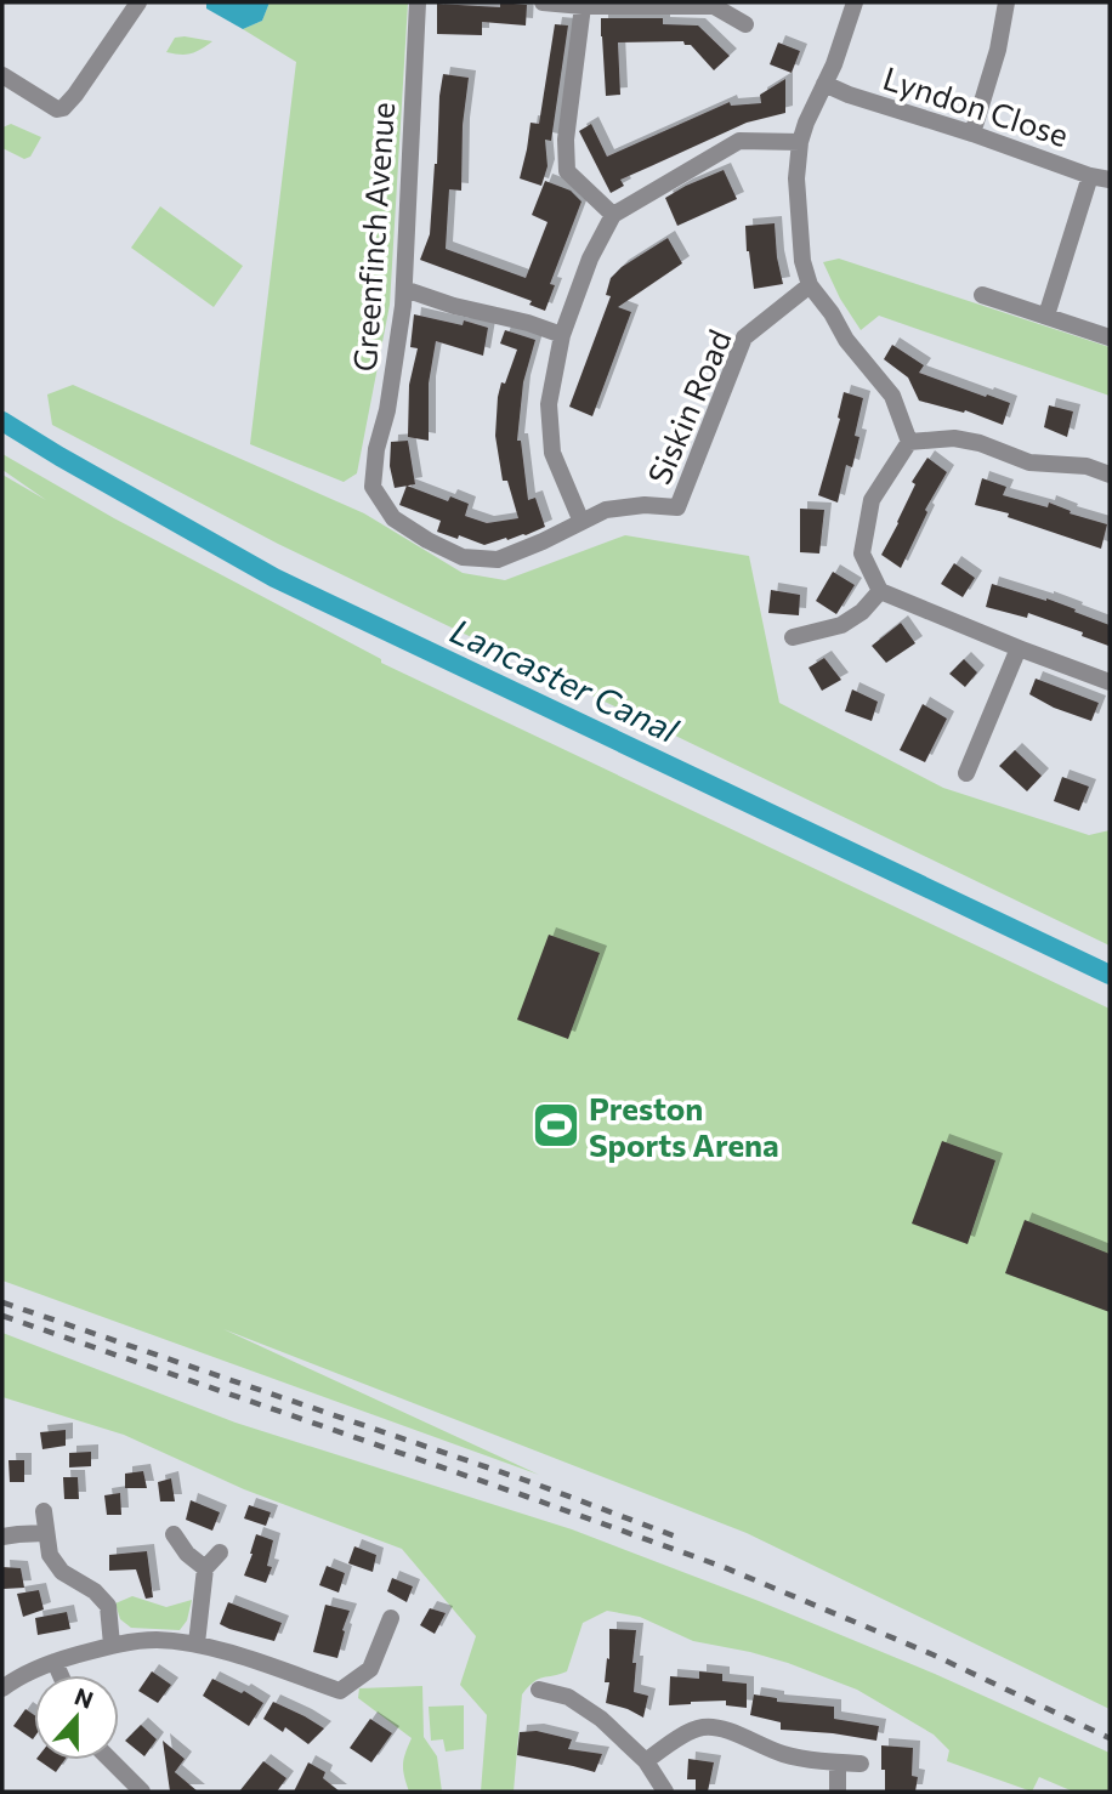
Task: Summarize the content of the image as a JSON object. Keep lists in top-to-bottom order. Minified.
{"streets":{"street":["Lyndon Close","Greenfinch Avenue","Siskin Road"]},"crossings":[["Greenfinch Avenue","Siskin Road"]],"water":["Lancaster Canal"],"places":{"sports":["Preston Sports Arena"]},"north":"top"}
